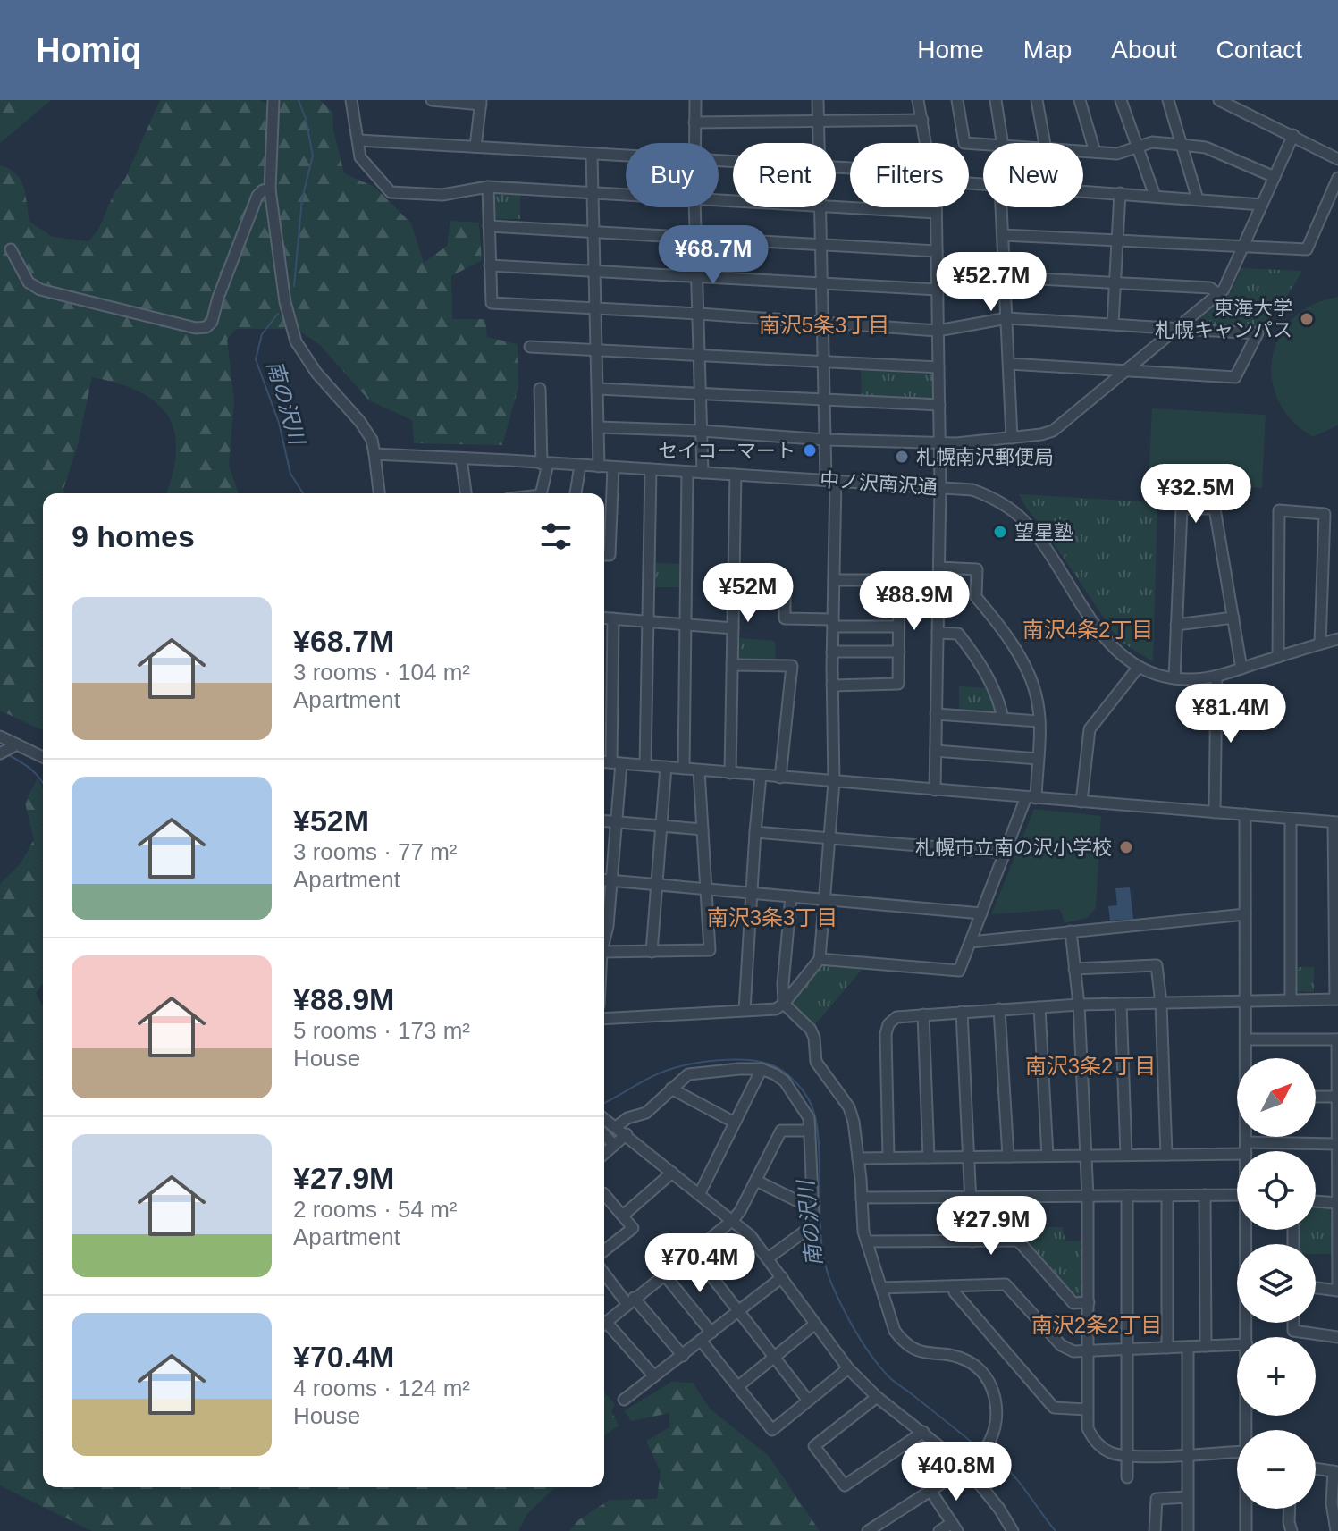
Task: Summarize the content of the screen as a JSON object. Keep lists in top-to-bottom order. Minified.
{"streets":{"street":["中ノ沢南沢通"]},"districts":["南沢5条3丁目","南沢4条2丁目","南沢3条3丁目","南沢3条2丁目","南沢2条2丁目"],"water":["南の沢川"],"places":["東海大学 札幌キャンパス","セイコーマート","札幌南沢郵便局","望星塾","札幌市立南の沢小学校"],"north":"top right","page":{"header":"Homiq","nav":["Home","Map","About","Contact"],"chip":["Buy","Rent","Filters","New"],"price":["¥68.7M","¥52.7M","¥32.5M","¥52M","¥88.9M","¥81.4M","¥27.9M","¥70.4M","¥40.8M"],"heading":"9 homes","list":[{"name":"¥68.7M","note":"3 rooms · 104 m² · Apartment"},{"name":"¥52M","note":"3 rooms · 77 m² · Apartment"},{"name":"¥88.9M","note":"5 rooms · 173 m² · House"},{"name":"¥27.9M","note":"2 rooms · 54 m² · Apartment"},{"name":"¥70.4M","note":"4 rooms · 124 m² · House"}],"map_buttons":["+","−"]}}
